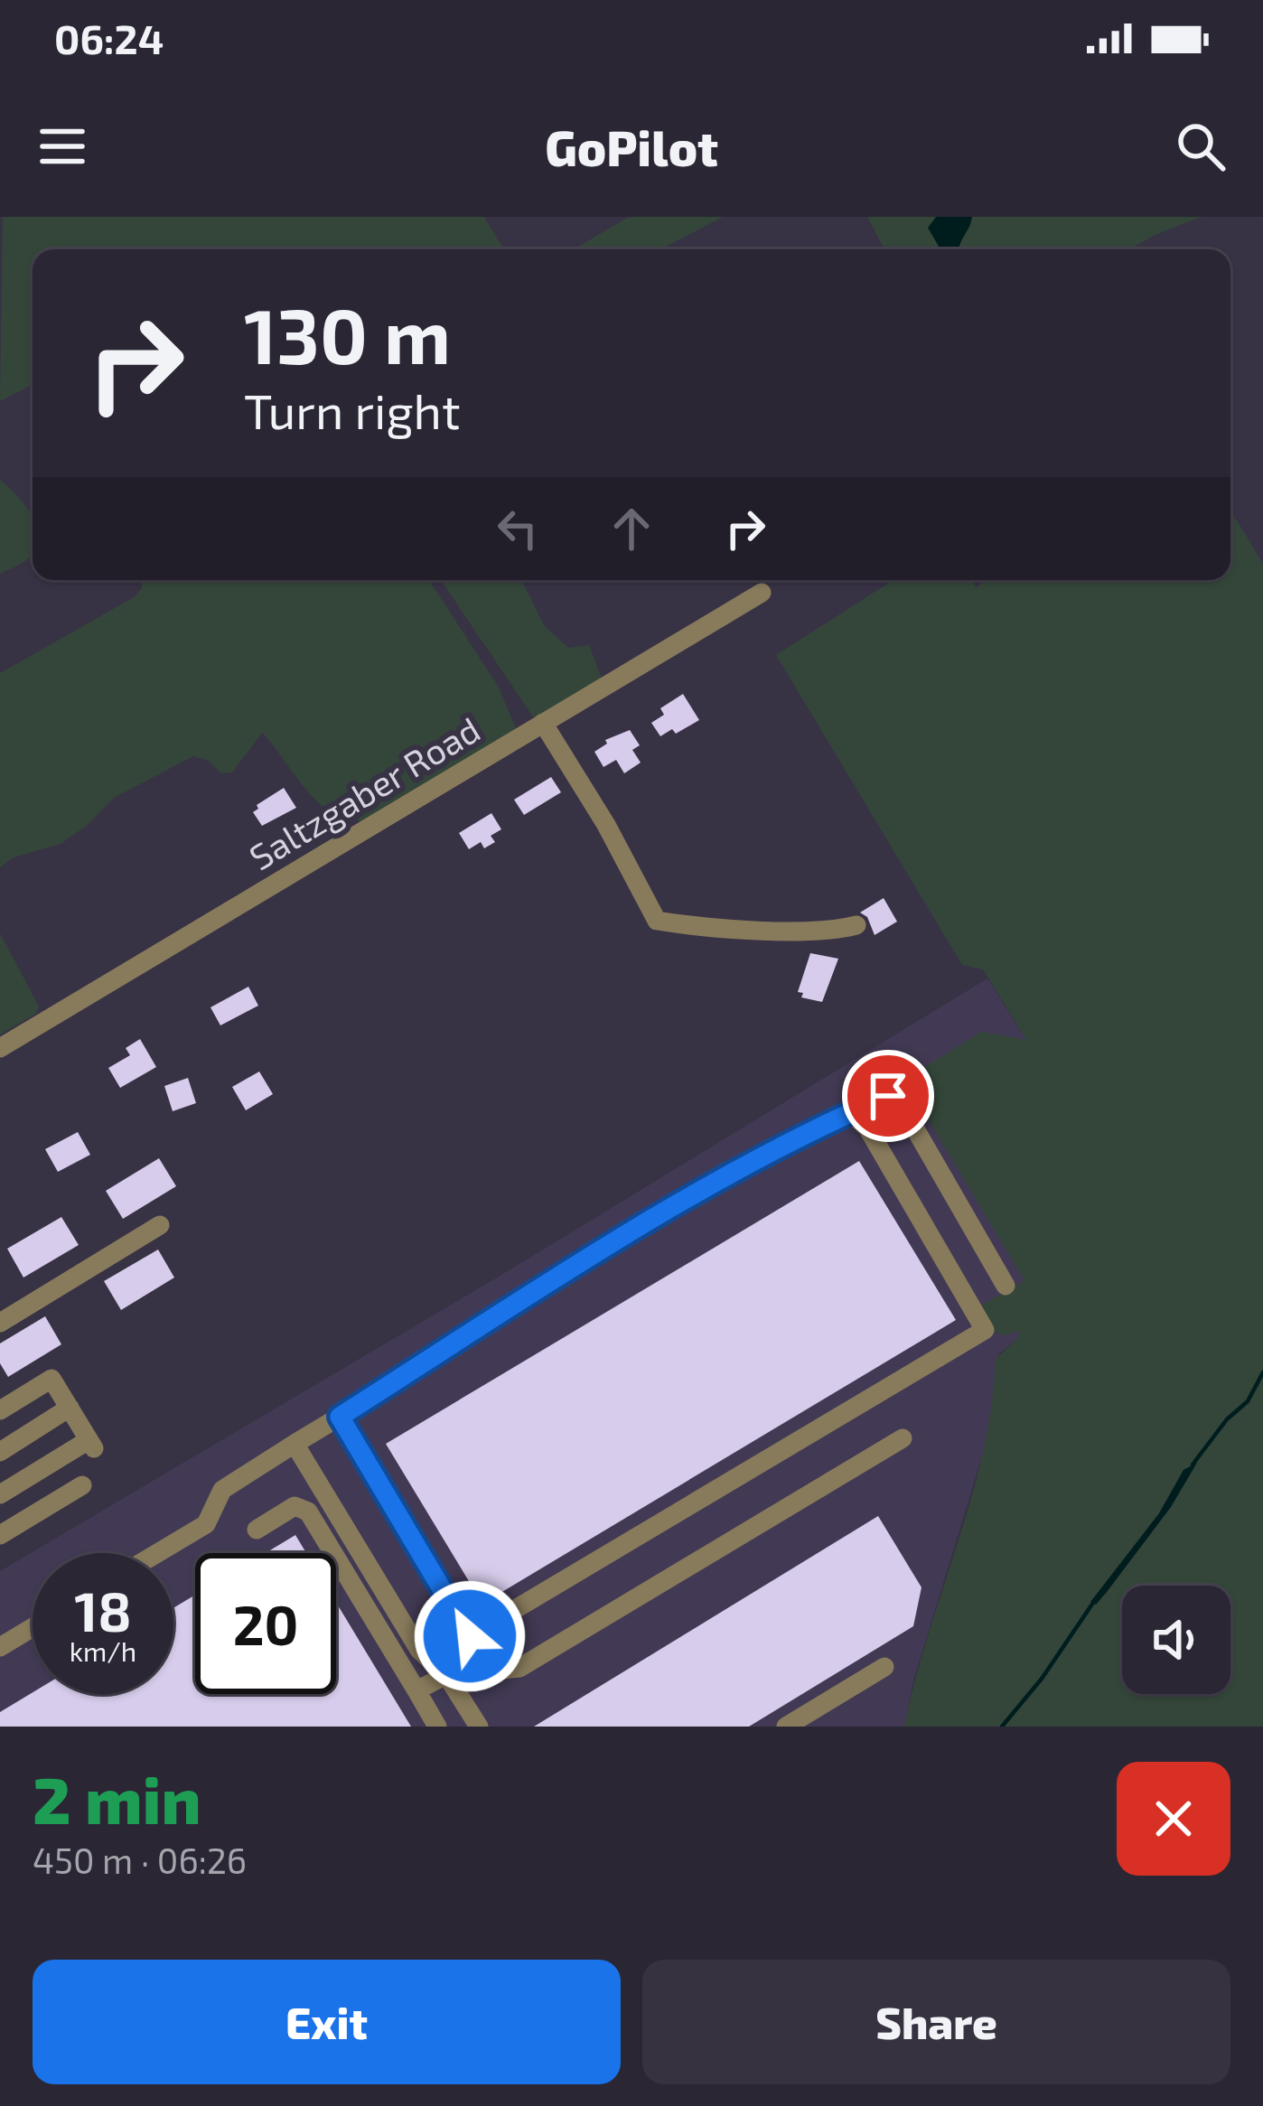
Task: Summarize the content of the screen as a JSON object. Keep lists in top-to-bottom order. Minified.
{"streets":{"street":["Saltzgaber Road"]},"page":{"status":"06:24","header":"GoPilot","turn":["130 m","Turn right"],"speed":"18 km/h","limit":"20","heading":["2 min","450 m · 06:26"],"buttons":["Exit","Share"]}}
